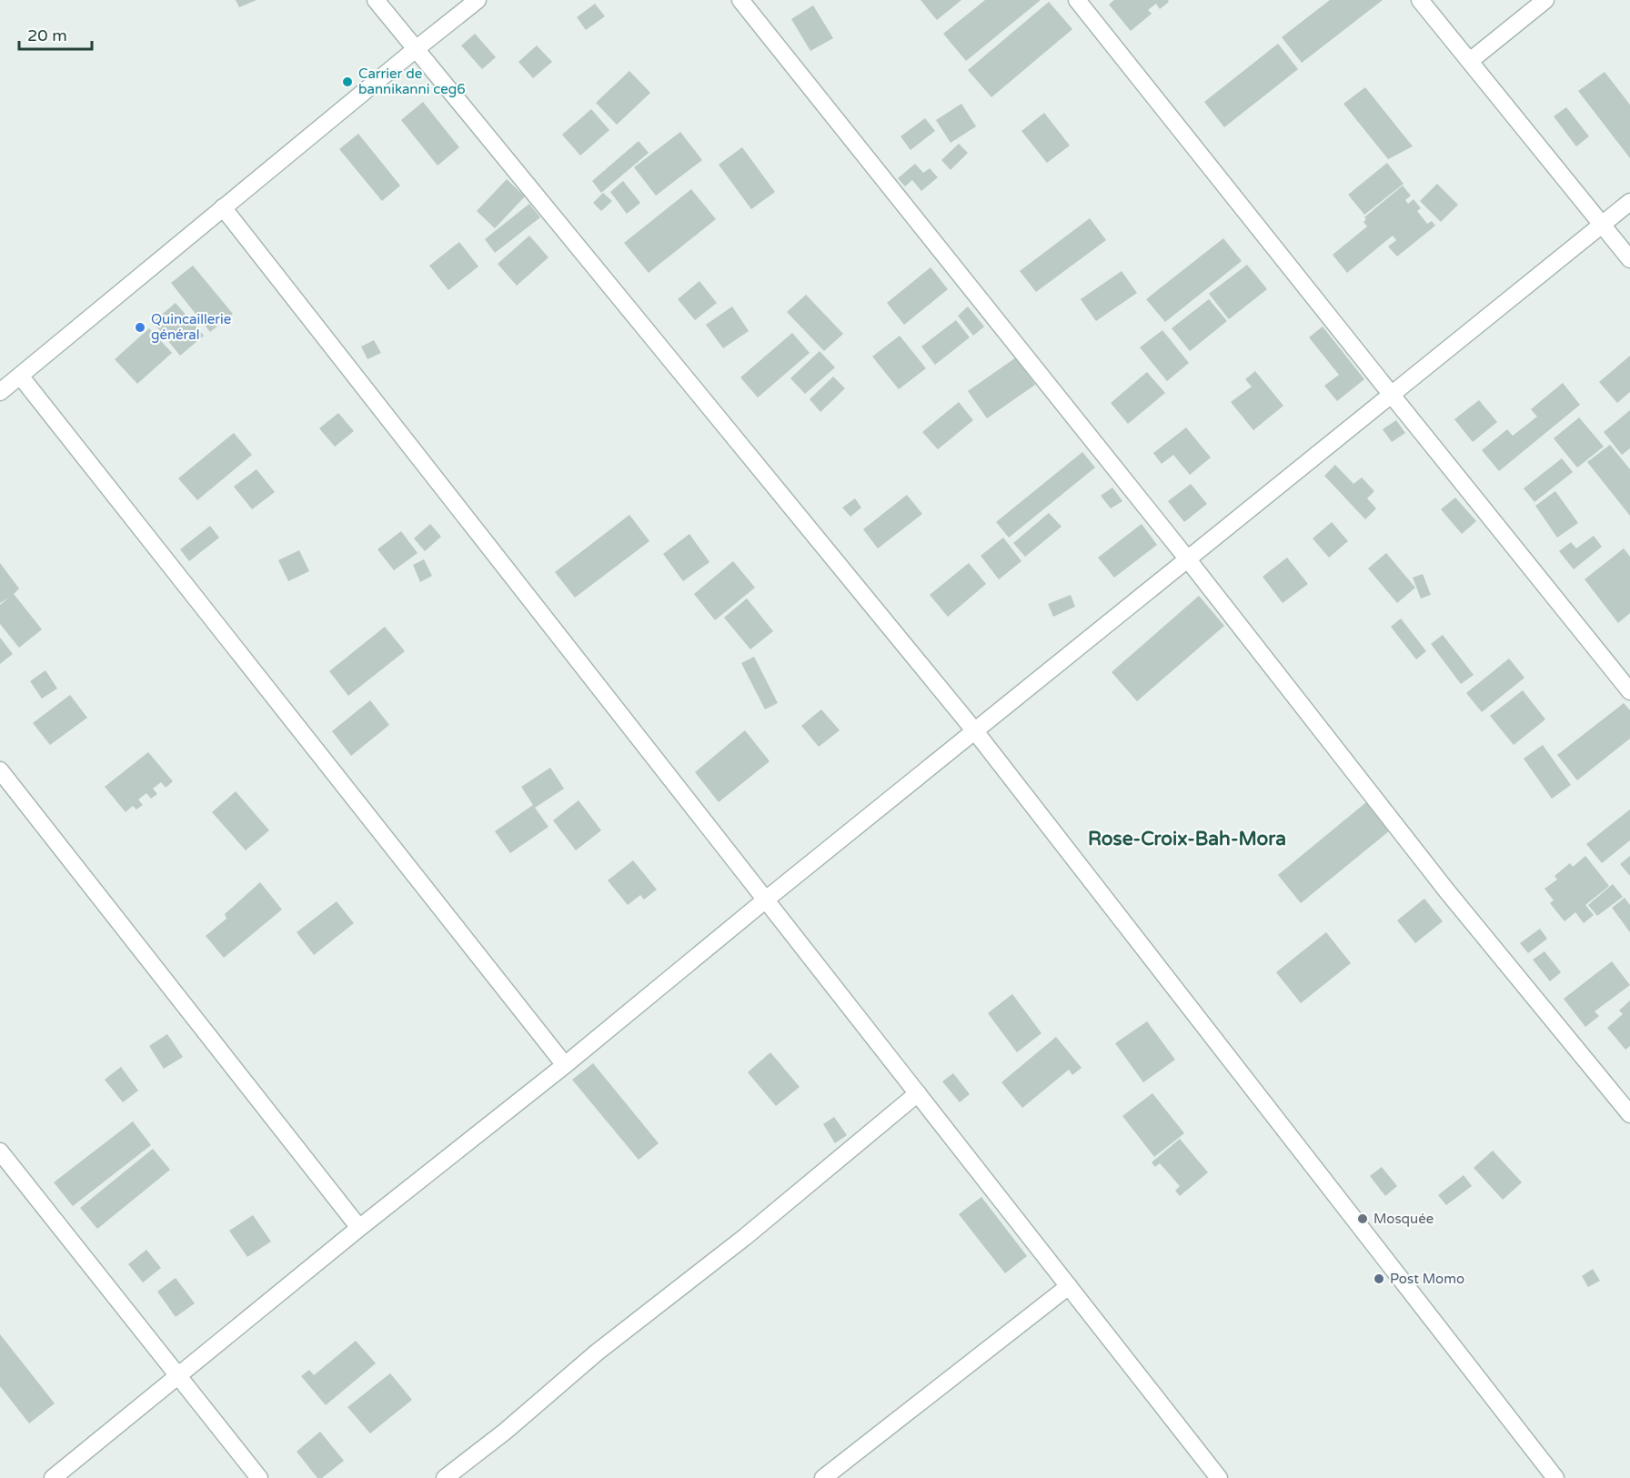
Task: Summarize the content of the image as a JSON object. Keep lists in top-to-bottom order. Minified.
{"districts":["Rose-Croix-Bah-Mora"],"places":["Carrier de bannikanni ceg6","Quincaillerie général","Mosquée","Post Momo"],"scale_bar":"20 m"}
